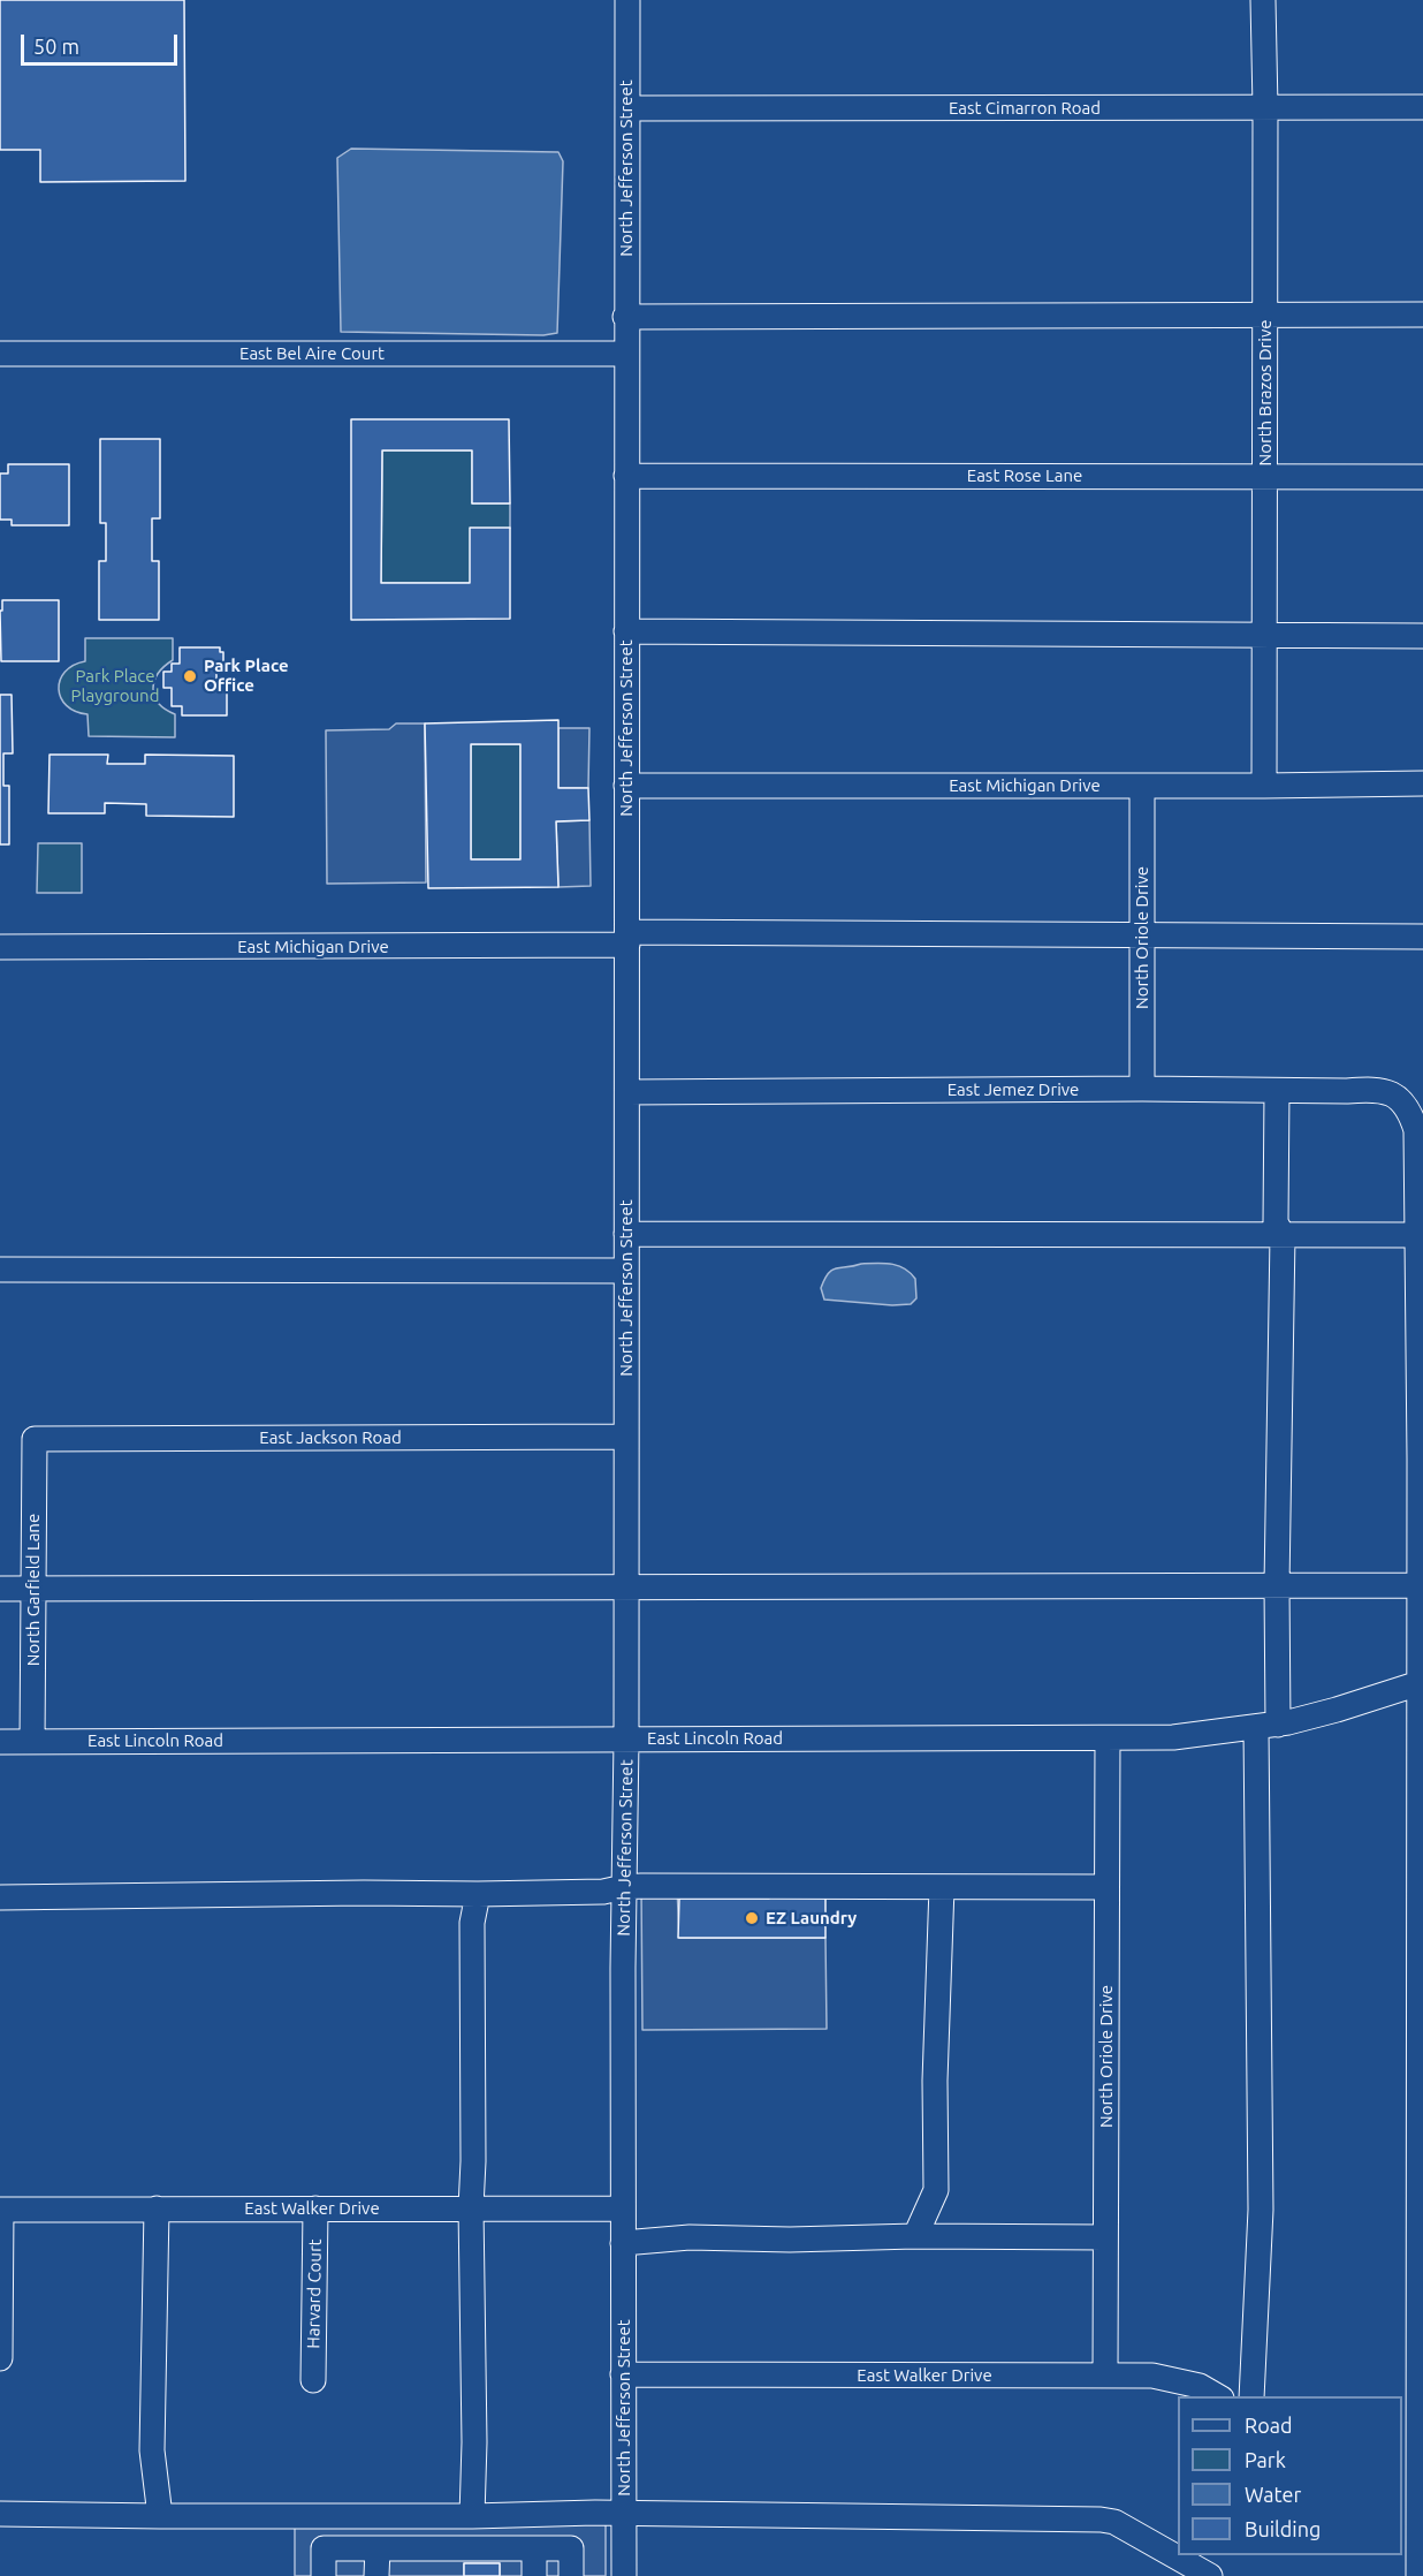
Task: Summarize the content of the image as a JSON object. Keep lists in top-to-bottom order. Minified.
{"streets":{"street":["East Cimarron Road","North Jefferson Street","East Bel Aire Court","North Brazos Drive","East Rose Lane","East Michigan Drive","North Oriole Drive","East Jemez Drive","East Jackson Road","North Garfield Lane","East Lincoln Road","East Walker Drive","Harvard Court"]},"crossings":[["East Cimarron Road","North Jefferson Street"],["East Cimarron Road","North Brazos Drive"],["North Jefferson Street","East Bel Aire Court"],["North Jefferson Street","East Rose Lane"],["North Jefferson Street","East Michigan Drive"],["North Jefferson Street","East Jemez Drive"],["North Jefferson Street","East Jackson Road"],["North Jefferson Street","East Lincoln Road"],["North Jefferson Street","East Walker Drive"],["North Brazos Drive","East Rose Lane"],["North Brazos Drive","East Michigan Drive"],["East Michigan Drive","North Oriole Drive"],["North Oriole Drive","East Jemez Drive"],["North Oriole Drive","East Lincoln Road"],["North Oriole Drive","East Walker Drive"],["East Jackson Road","North Garfield Lane"],["North Garfield Lane","East Lincoln Road"],["East Walker Drive","Harvard Court"]],"parks":["Park Place Playground"],"places":["Park Place Office","EZ Laundry"],"legend":["Road","Park","Water","Building"],"scale_bar":"50 m"}
